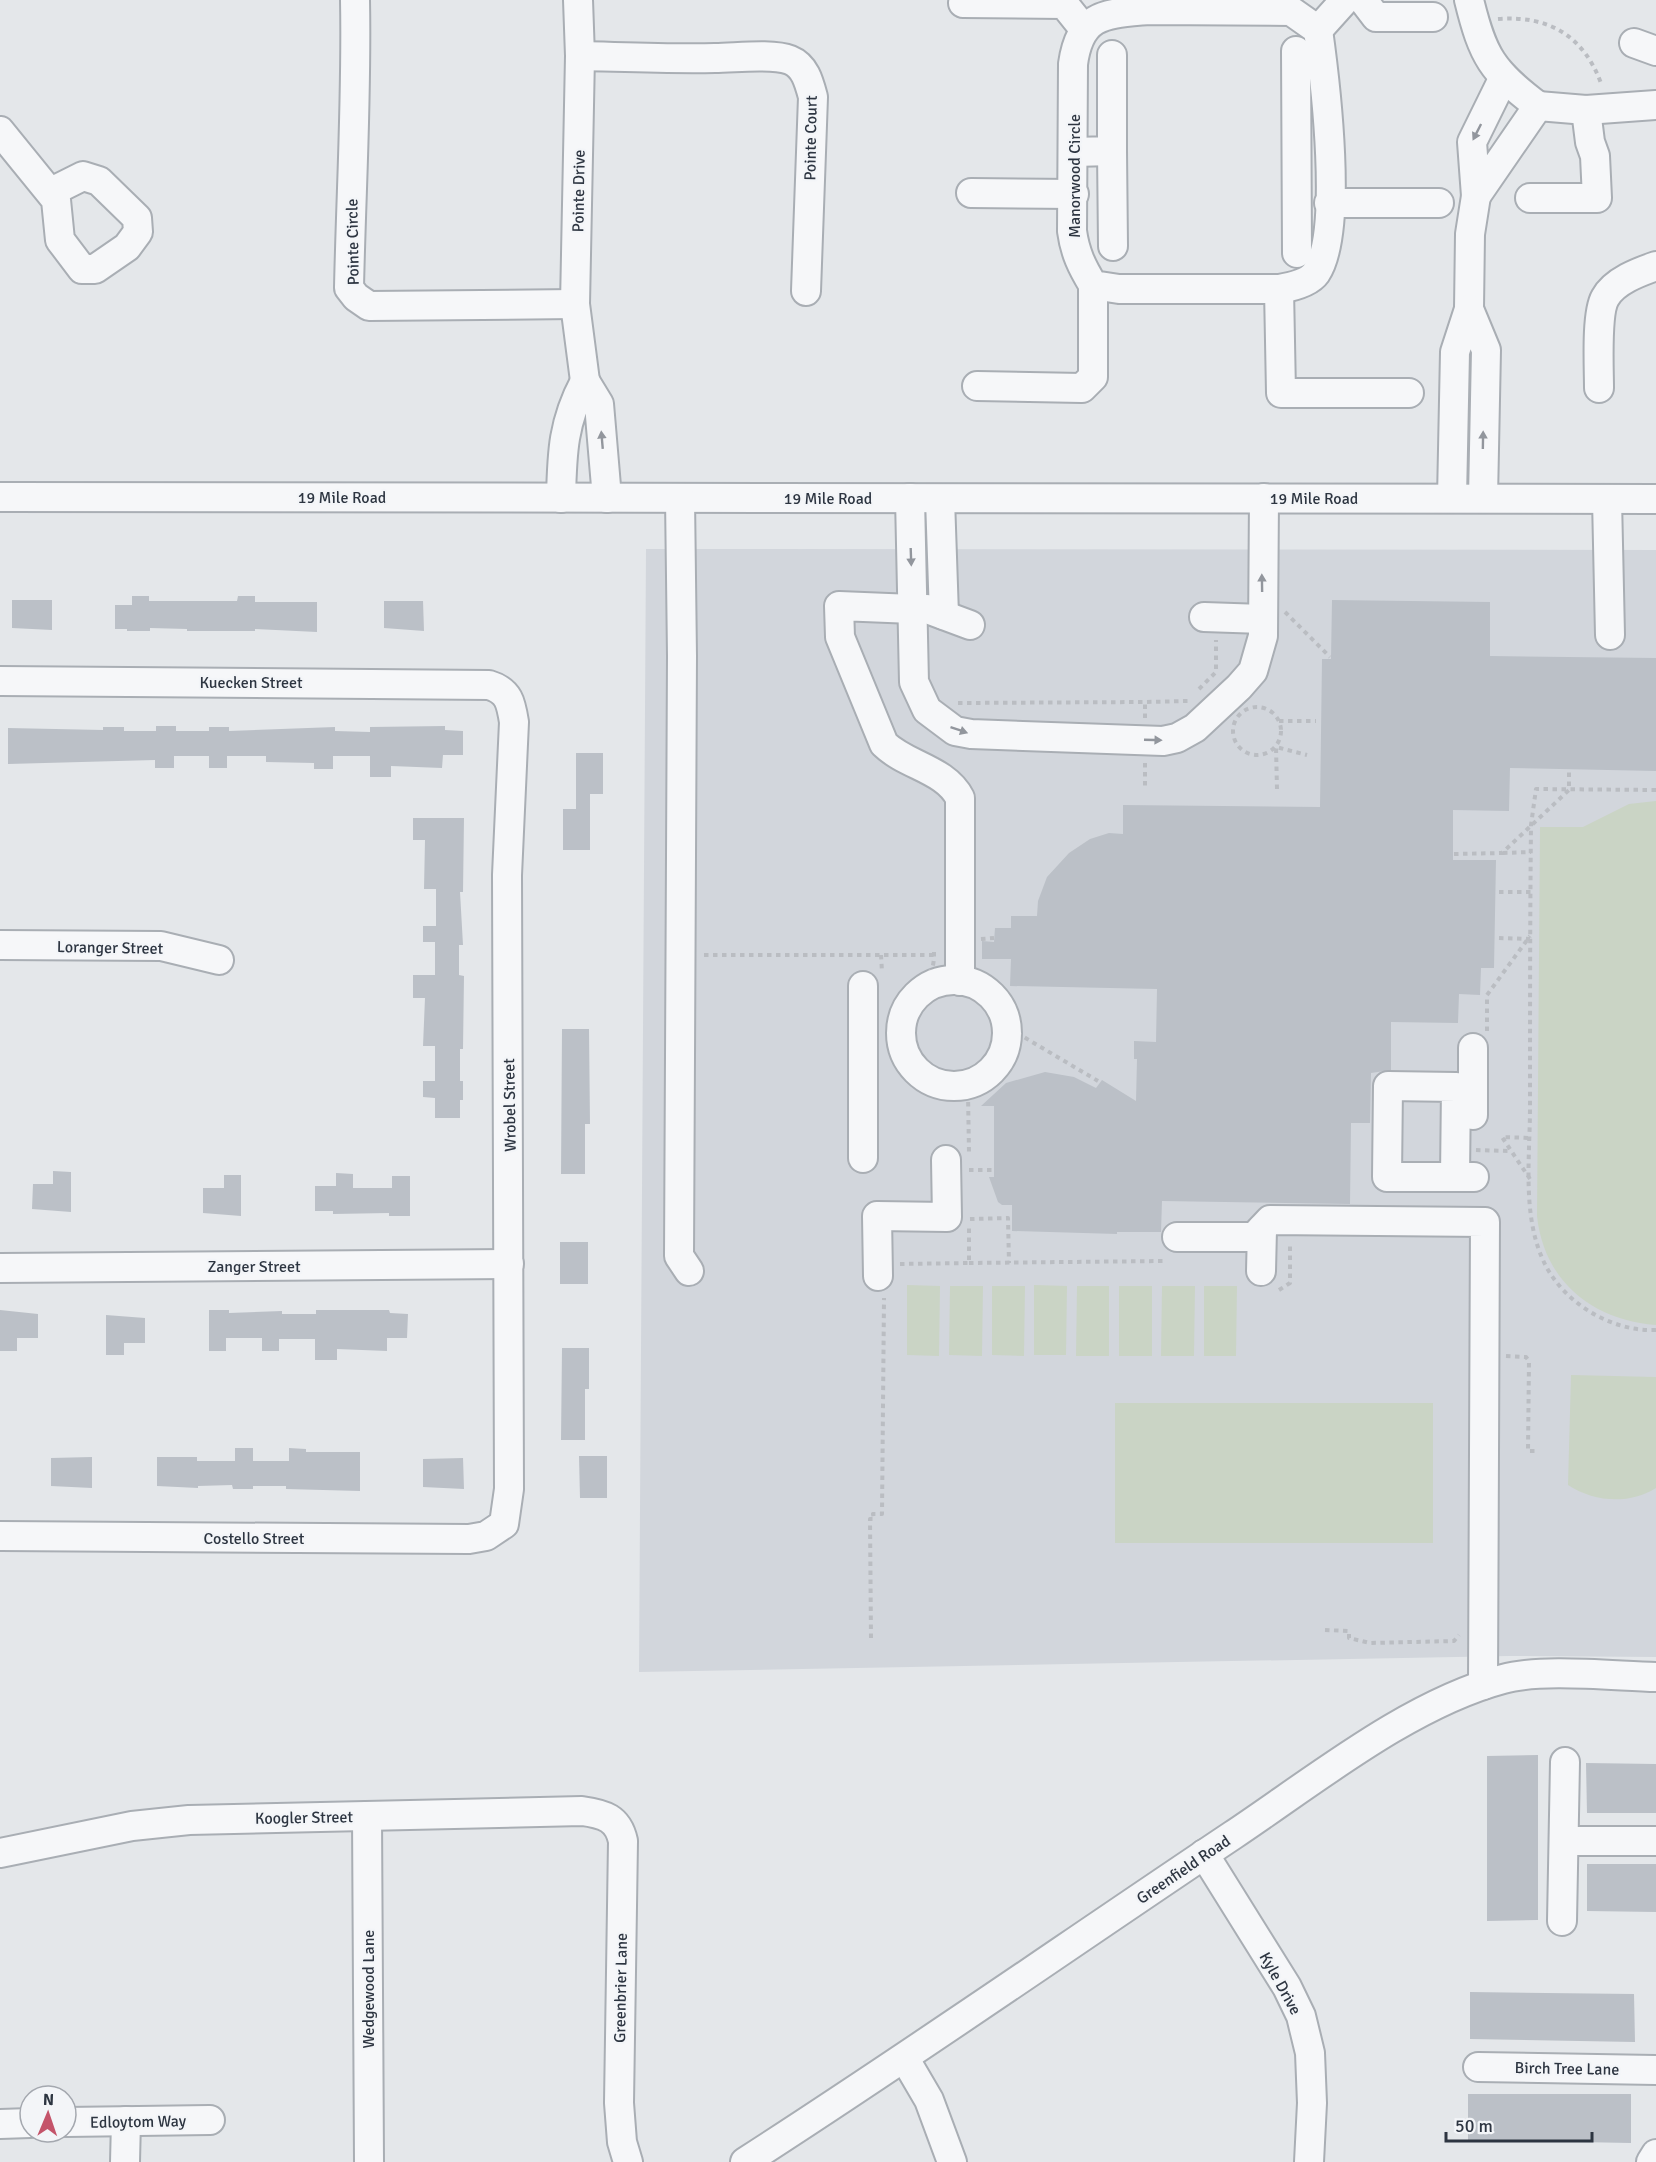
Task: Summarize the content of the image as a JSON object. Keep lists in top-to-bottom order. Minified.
{"streets":{"street":["Pointe Court","Manorwood Circle","Pointe Drive","Pointe Circle","19 Mile Road","Kuecken Street","Loranger Street","Wrobel Street","Zanger Street","Costello Street","Koogler Street","Greenfield Road","Kyle Drive","Greenbrier Lane","Wedgewood Lane","Birch Tree Lane","Edloytom Way"]},"crossings":[["Pointe Court","Pointe Drive"],["Pointe Drive","Pointe Circle"],["Pointe Drive","19 Mile Road"],["Kuecken Street","Wrobel Street"],["Wrobel Street","Zanger Street"],["Wrobel Street","Costello Street"],["Koogler Street","Greenbrier Lane"],["Koogler Street","Wedgewood Lane"],["Greenfield Road","Kyle Drive"]],"scale_bar":"50 m","north":"top"}
